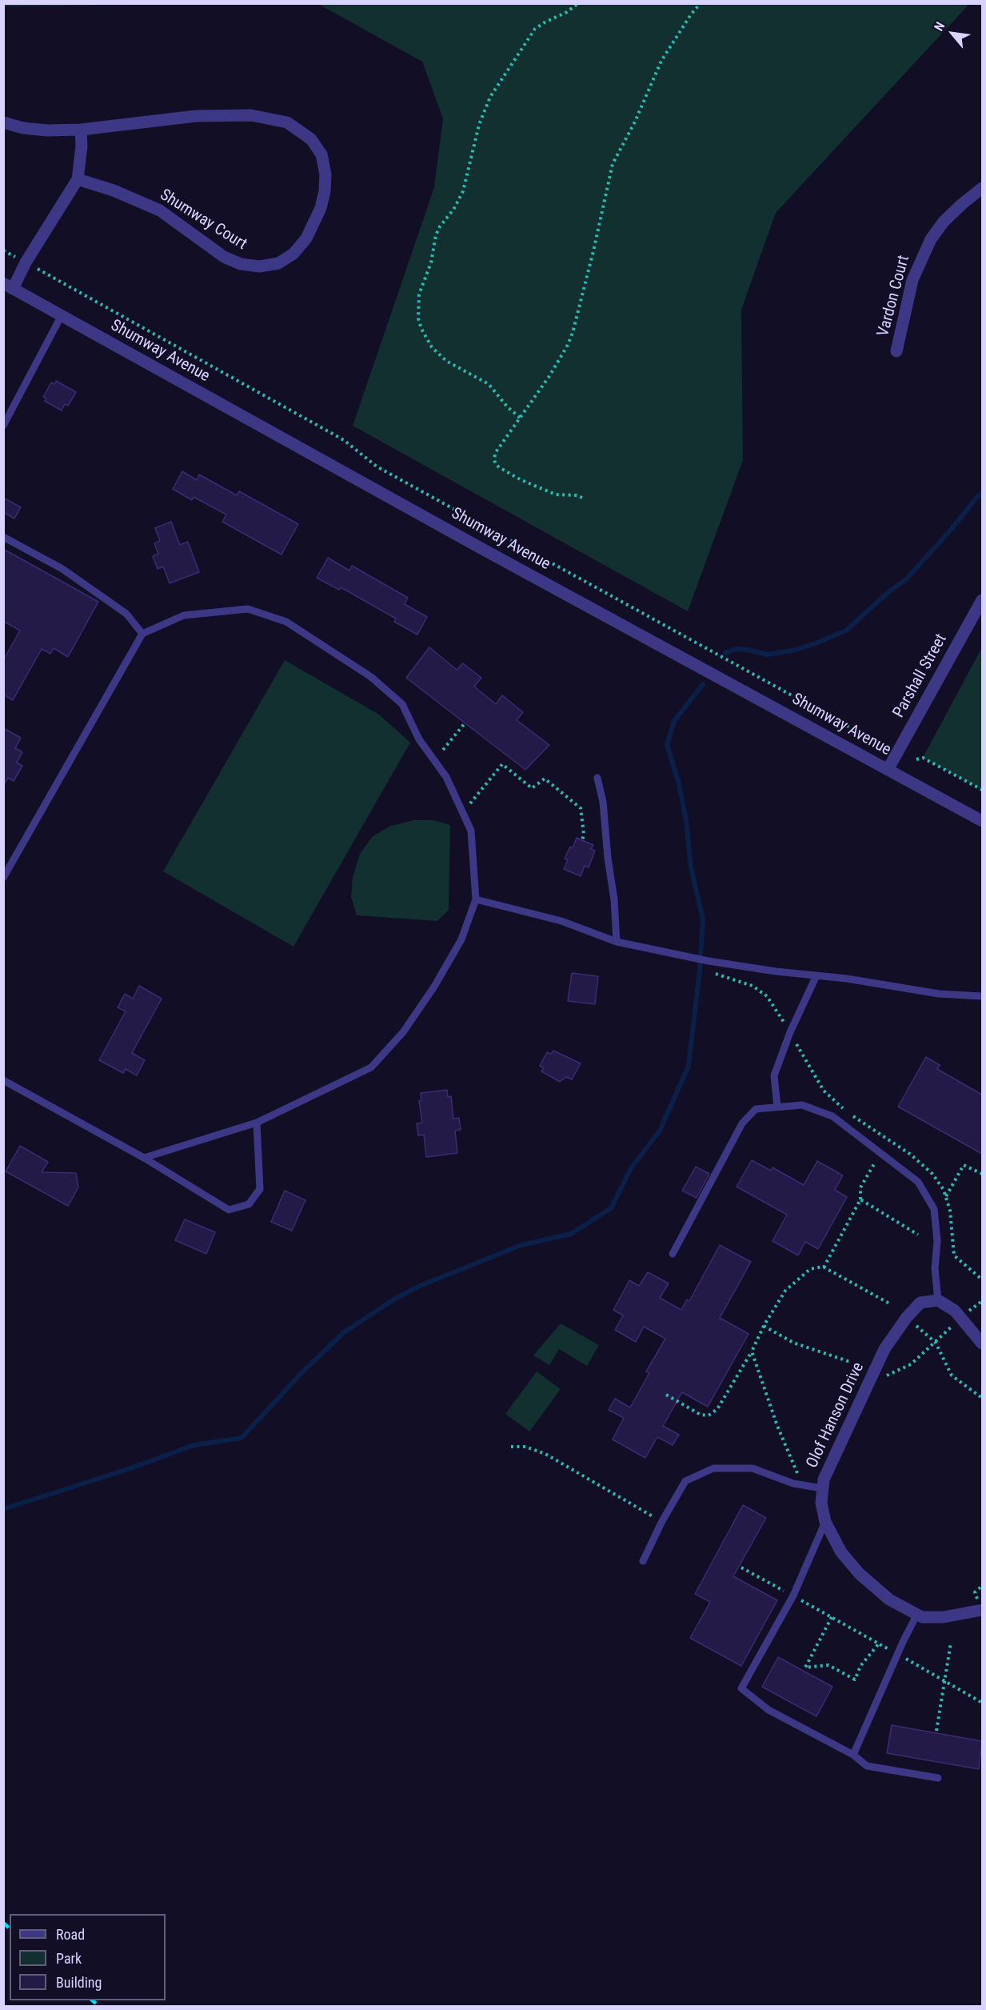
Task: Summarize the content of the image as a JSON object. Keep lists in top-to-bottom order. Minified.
{"streets":{"street":["Shumway Court","Vardon Court","Shumway Avenue","Parshall Street","Olof Hanson Drive"]},"crossings":[["Shumway Avenue","Parshall Street"]],"legend":["Road","Park","Building"],"north":"top left"}
